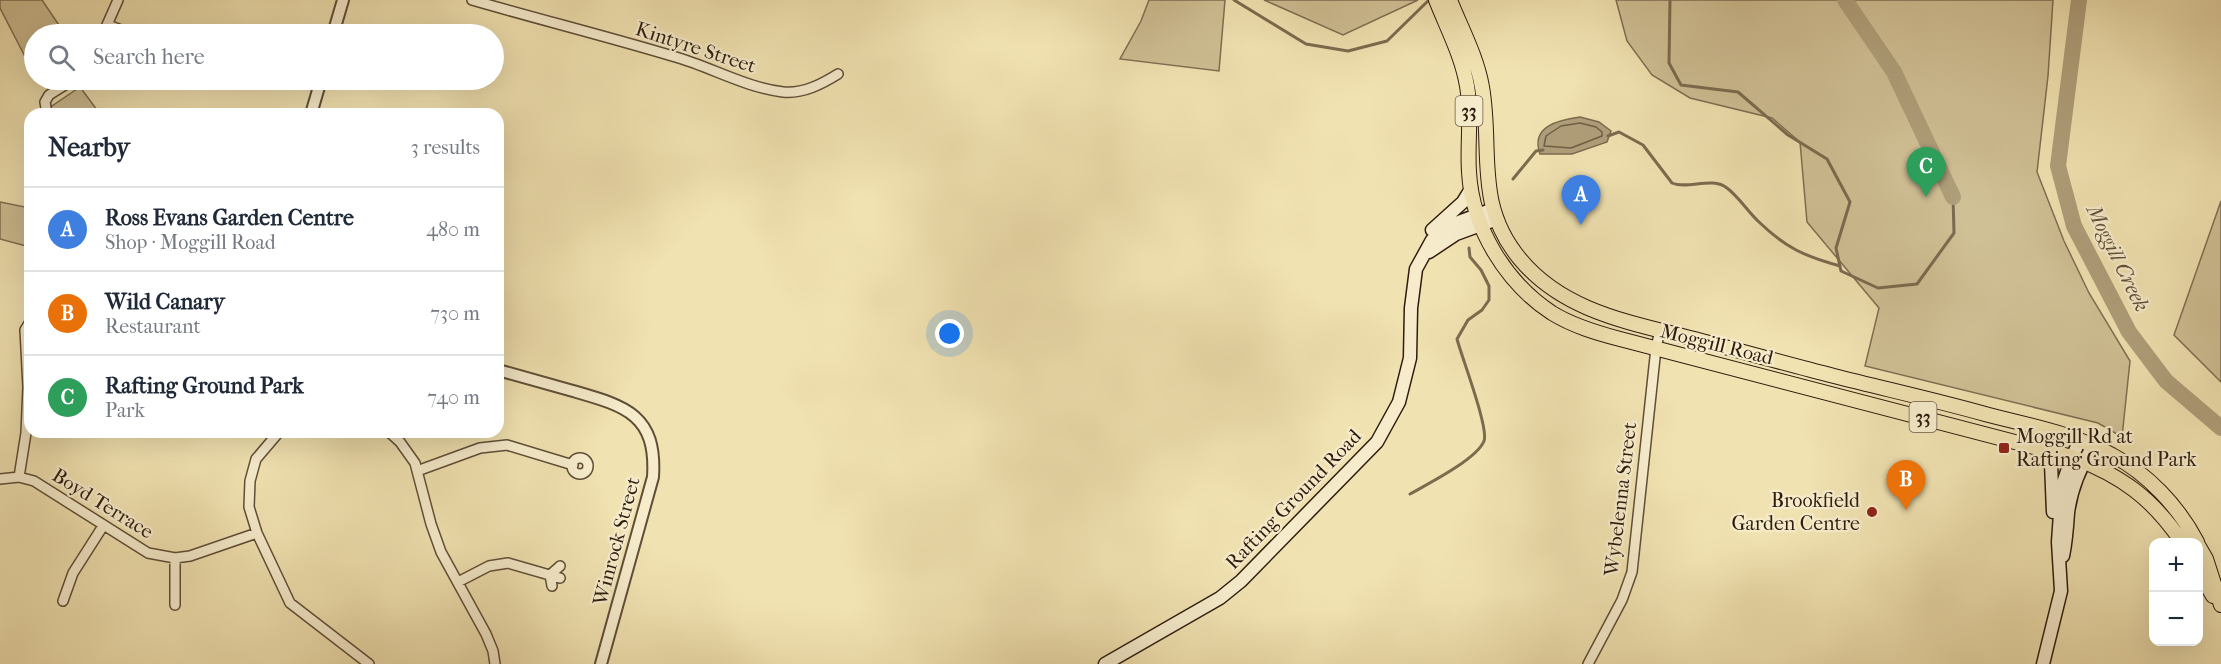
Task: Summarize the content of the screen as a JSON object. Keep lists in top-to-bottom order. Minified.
{"streets":{"main road":["33","Moggill Road","Rafting Ground Road"],"street":["Kintyre Street","Wybelenna Street","Boyd Terrace","Winrock Street"]},"crossings":[["Moggill Road","Rafting Ground Road"],["Moggill Road","Wybelenna Street"]],"water":["Moggill Creek"],"places":{"transit":["Moggill Rd at Rafting Ground Park"],"other":["Brookfield Garden Centre"]},"page":{"search":"Search here","heading":["Nearby","3 results"],"pins":["C","A","B"],"list":[{"mark":"A","name":"Ross Evans Garden Centre","note":"Shop · Moggill Road","value":"480 m"},{"mark":"B","name":"Wild Canary","note":"Restaurant","value":"730 m"},{"mark":"C","name":"Rafting Ground Park","note":"Park","value":"740 m"}],"map_buttons":["+","−"]}}
